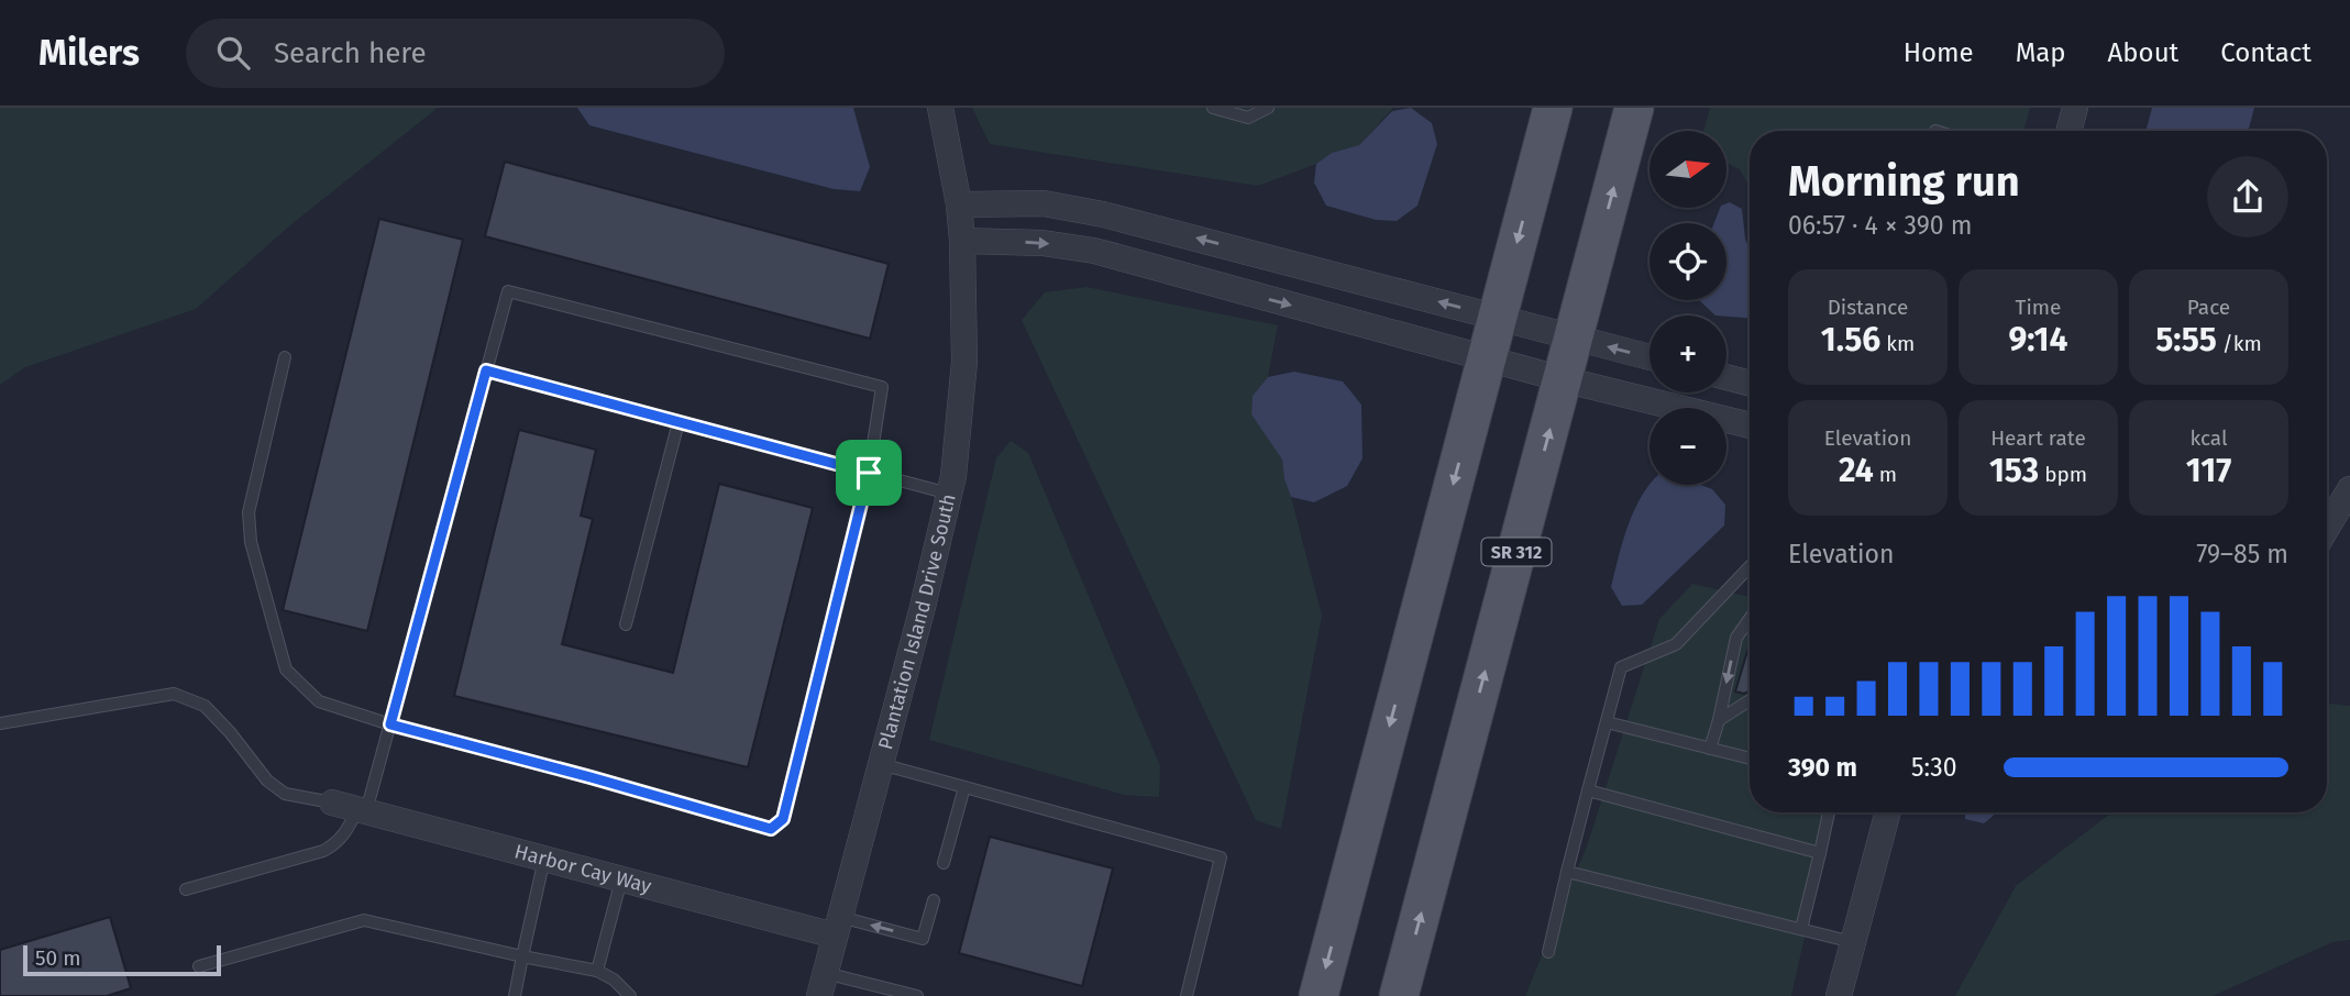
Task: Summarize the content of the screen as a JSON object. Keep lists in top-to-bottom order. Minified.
{"streets":{"main road":["SR 312"],"street":["Plantation Island Drive South","Harbor Cay Way"]},"crossings":[["Plantation Island Drive South","Harbor Cay Way"]],"scale_bar":"50 m","north":"right","page":{"header":"Milers","search":"Search here","nav":["Home","Map","About","Contact"],"map_buttons":["+","−"],"heading":["Morning run","06:57 · 4 × 390 m"],"stats":[["Distance","1.56 km"],["Time","9:14"],["Pace","5:55 /km"],["Elevation","24 m"],["Heart rate","153 bpm"],["kcal","117"]],"chart":["Elevation","79–85 m"],"list":[{"name":"390 m","note":"5:30"}],"scale":"50 m"}}
